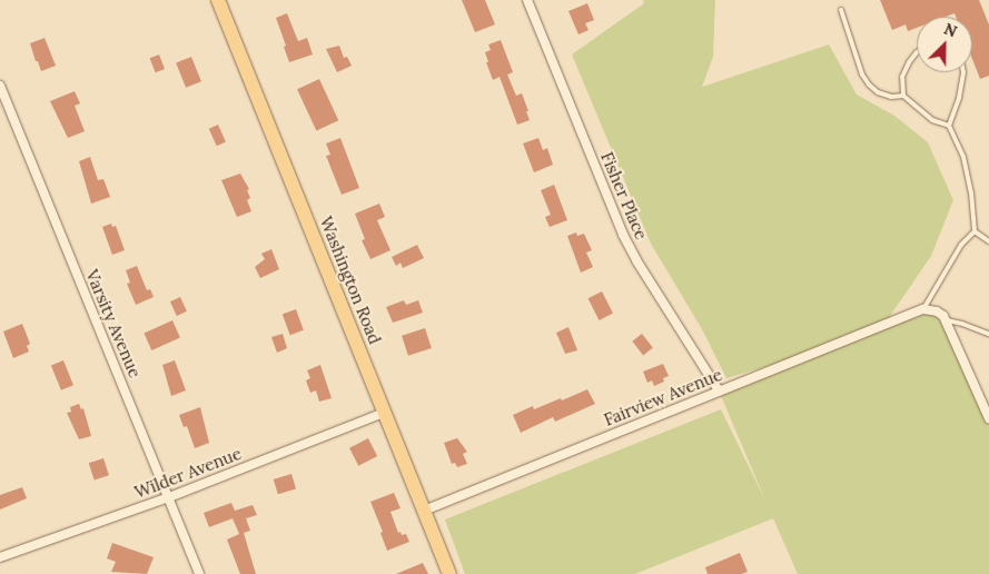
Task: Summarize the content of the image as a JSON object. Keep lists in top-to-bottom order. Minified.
{"streets":{"main road":["Washington Road"],"street":["Fisher Place","Varsity Avenue","Fairview Avenue","Wilder Avenue"]},"crossings":[["Fisher Place","Fairview Avenue"],["Washington Road","Fairview Avenue"],["Washington Road","Wilder Avenue"],["Varsity Avenue","Wilder Avenue"]],"north":"top right"}
